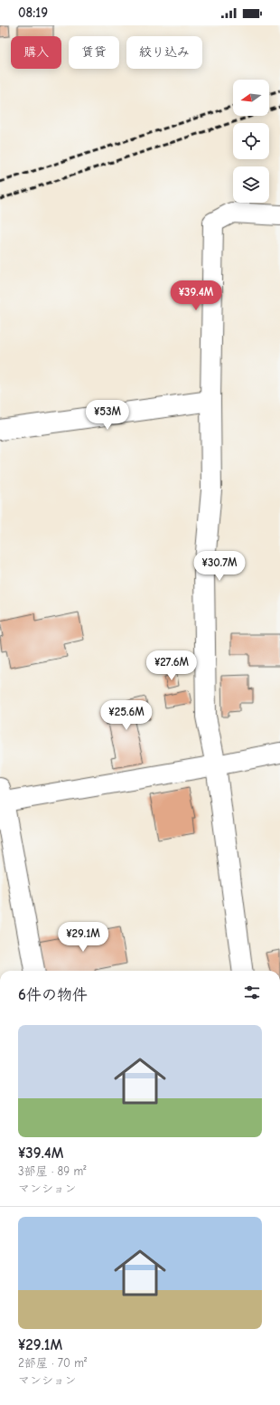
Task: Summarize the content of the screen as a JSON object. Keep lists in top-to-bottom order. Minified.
{"north":"left","page":{"status":"08:19","chip":["購入","賃貸","絞り込み"],"price":["¥39.4M","¥53M","¥30.7M","¥27.6M","¥25.6M","¥29.1M"],"heading":"6件の物件","list":[{"name":"¥39.4M","note":"3部屋 · 89 m² · マンション"},{"name":"¥29.1M","note":"2部屋 · 70 m² · マンション"}]}}
